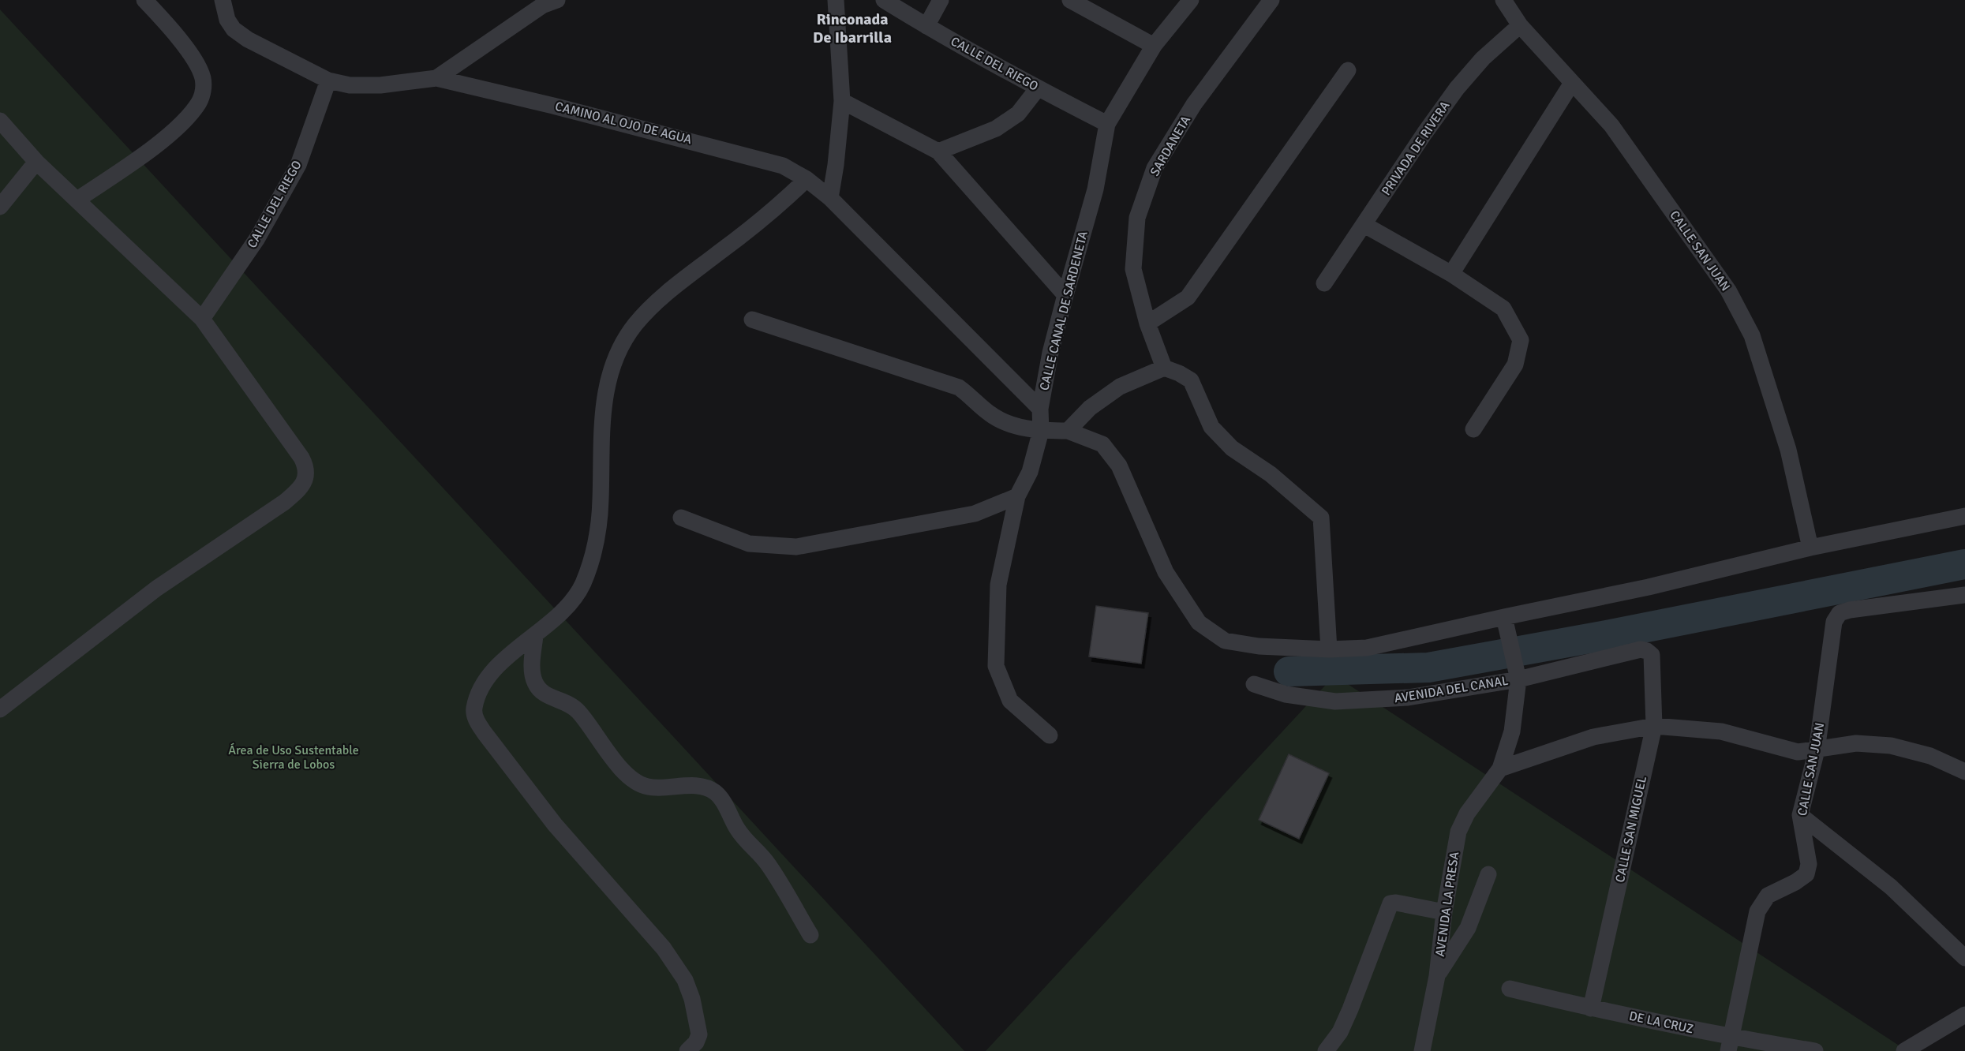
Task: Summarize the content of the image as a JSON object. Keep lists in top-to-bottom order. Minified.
{"streets":{"street":["CALLE DEL RIEGO","CAMINO AL OJO DE AGUA","SARDANETA","PRIVADA DE RIVERA","CALLE SAN JUAN","CALLE CANAL DE SARDENETA","AVENIDA DEL CANAL","CALLE SAN MIGUEL","AVENIDA LA PRESA","DE LA CRUZ"]},"crossings":[["CALLE DEL RIEGO","CALLE CANAL DE SARDENETA"],["CAMINO AL OJO DE AGUA","CALLE CANAL DE SARDENETA"],["PRIVADA DE RIVERA","CALLE SAN JUAN"],["CALLE SAN JUAN","DE LA CRUZ"],["AVENIDA DEL CANAL","CALLE SAN MIGUEL"],["AVENIDA DEL CANAL","AVENIDA LA PRESA"],["CALLE SAN MIGUEL","DE LA CRUZ"]],"districts":["Rinconada De Ibarrilla"],"parks":["Área de Uso Sustentable Sierra de Lobos"]}
